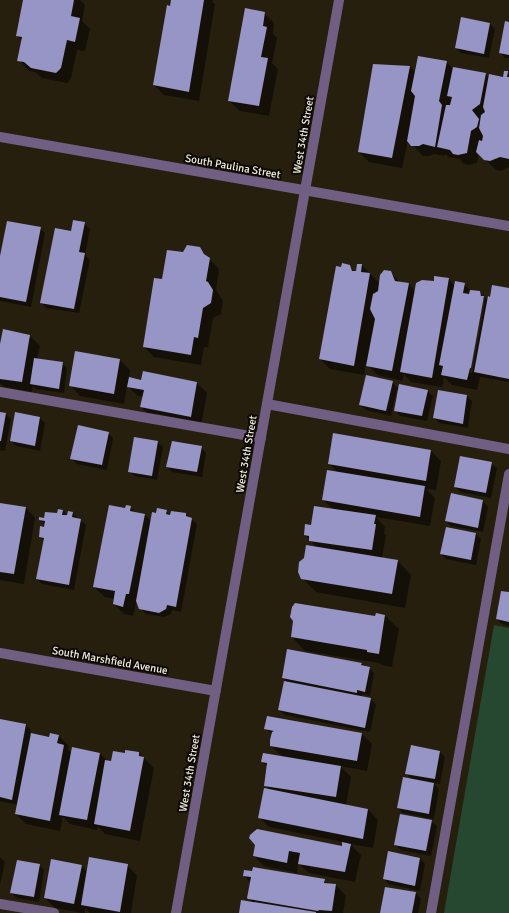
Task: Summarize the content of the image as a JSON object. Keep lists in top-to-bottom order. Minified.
{"streets":{"street":["West 34th Street","South Paulina Street","South Marshfield Avenue"]},"crossings":[["West 34th Street","South Paulina Street"],["West 34th Street","South Marshfield Avenue"]]}
